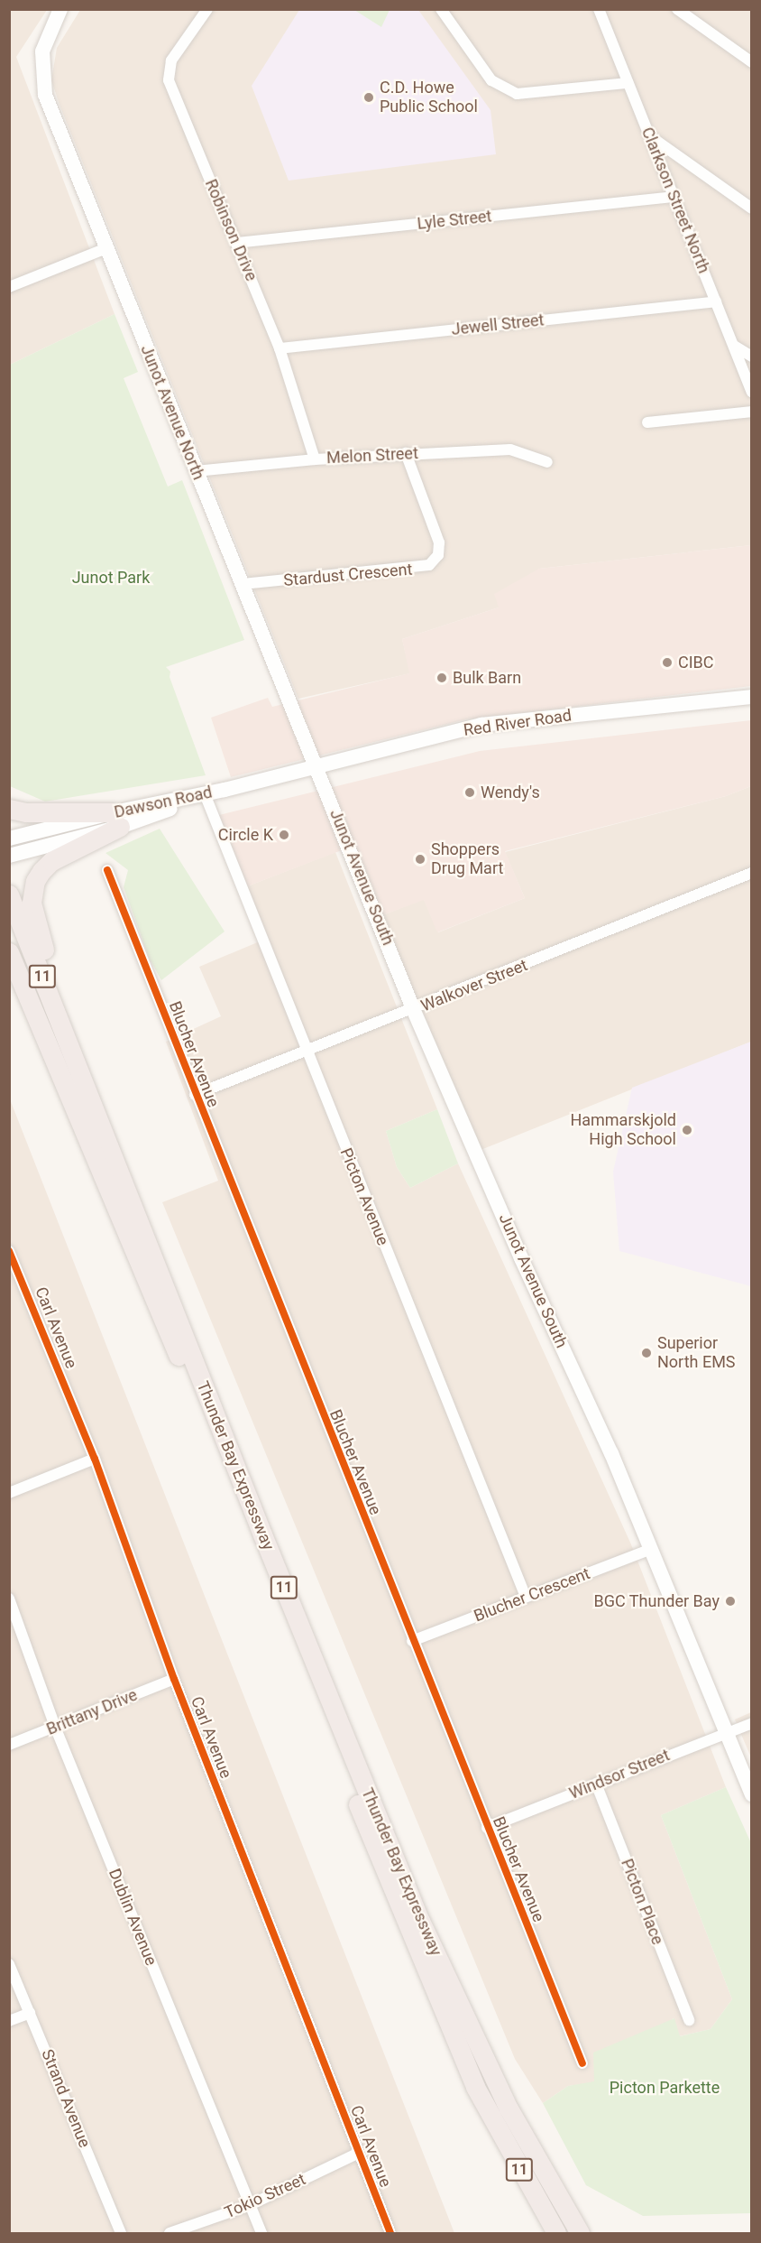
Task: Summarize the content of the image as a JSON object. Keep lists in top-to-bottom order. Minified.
{"streets":{"highway":["11","Thunder Bay Expressway"],"main road":["Junot Avenue North","Red River Road","Dawson Road","Junot Avenue South"],"street":["Clarkson Street North","Lyle Street","Robinson Drive","Jewell Street","Melon Street","Stardust Crescent","Walkover Street","Blucher Avenue","Picton Avenue","Carl Avenue","Blucher Crescent","Brittany Drive","Windsor Street","Picton Place","Dublin Avenue","Strand Avenue","Tokio Street"]},"crossings":[["Clarkson Street North","Lyle Street"],["Clarkson Street North","Jewell Street"],["Lyle Street","Robinson Drive"],["Robinson Drive","Jewell Street"],["Robinson Drive","Melon Street"],["Junot Avenue North","Melon Street"],["Junot Avenue North","Stardust Crescent"],["Junot Avenue North","Red River Road"],["Junot Avenue North","Junot Avenue South"],["Melon Street","Stardust Crescent"],["Red River Road","Dawson Road"],["Red River Road","Junot Avenue South"],["Dawson Road","Picton Avenue"],["Junot Avenue South","Walkover Street"],["Junot Avenue South","Blucher Crescent"],["Junot Avenue South","Windsor Street"],["Walkover Street","Blucher Avenue"],["Walkover Street","Picton Avenue"],["Blucher Avenue","Blucher Crescent"],["Blucher Avenue","Windsor Street"],["Picton Avenue","Blucher Crescent"],["Carl Avenue","Brittany Drive"],["Carl Avenue","Tokio Street"],["Brittany Drive","Dublin Avenue"],["Windsor Street","Picton Place"],["Dublin Avenue","Tokio Street"]],"parks":["Junot Park","Picton Parkette"],"places":["C.D. Howe Public School","CIBC","Bulk Barn","Wendy's","Circle K","Shoppers Drug Mart","Hammarskjold High School","Superior North EMS","BGC Thunder Bay"]}
